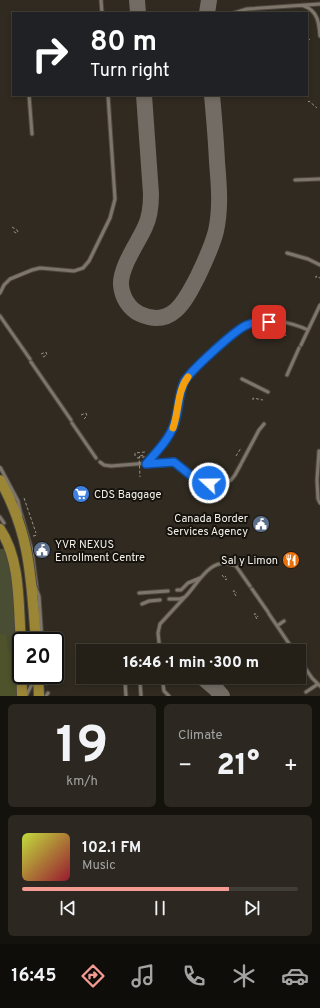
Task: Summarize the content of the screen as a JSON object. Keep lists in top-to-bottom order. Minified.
{"places":{"supermarket":["CDS Baggage"],"public building":["Canada Border Services Agency","YVR NEXUS Enrollment Centre"],"restaurant":["Sal y Limon"]},"page":{"turn":["80 m","Turn right"],"limit":"20","trip":"16:46 · 1 min · 300 m","tile":[["19","km/h"],"Climate"],"heat":["−","21°","+"],"song":["102.1 FM","Music"],"tabs":"16:45"}}
